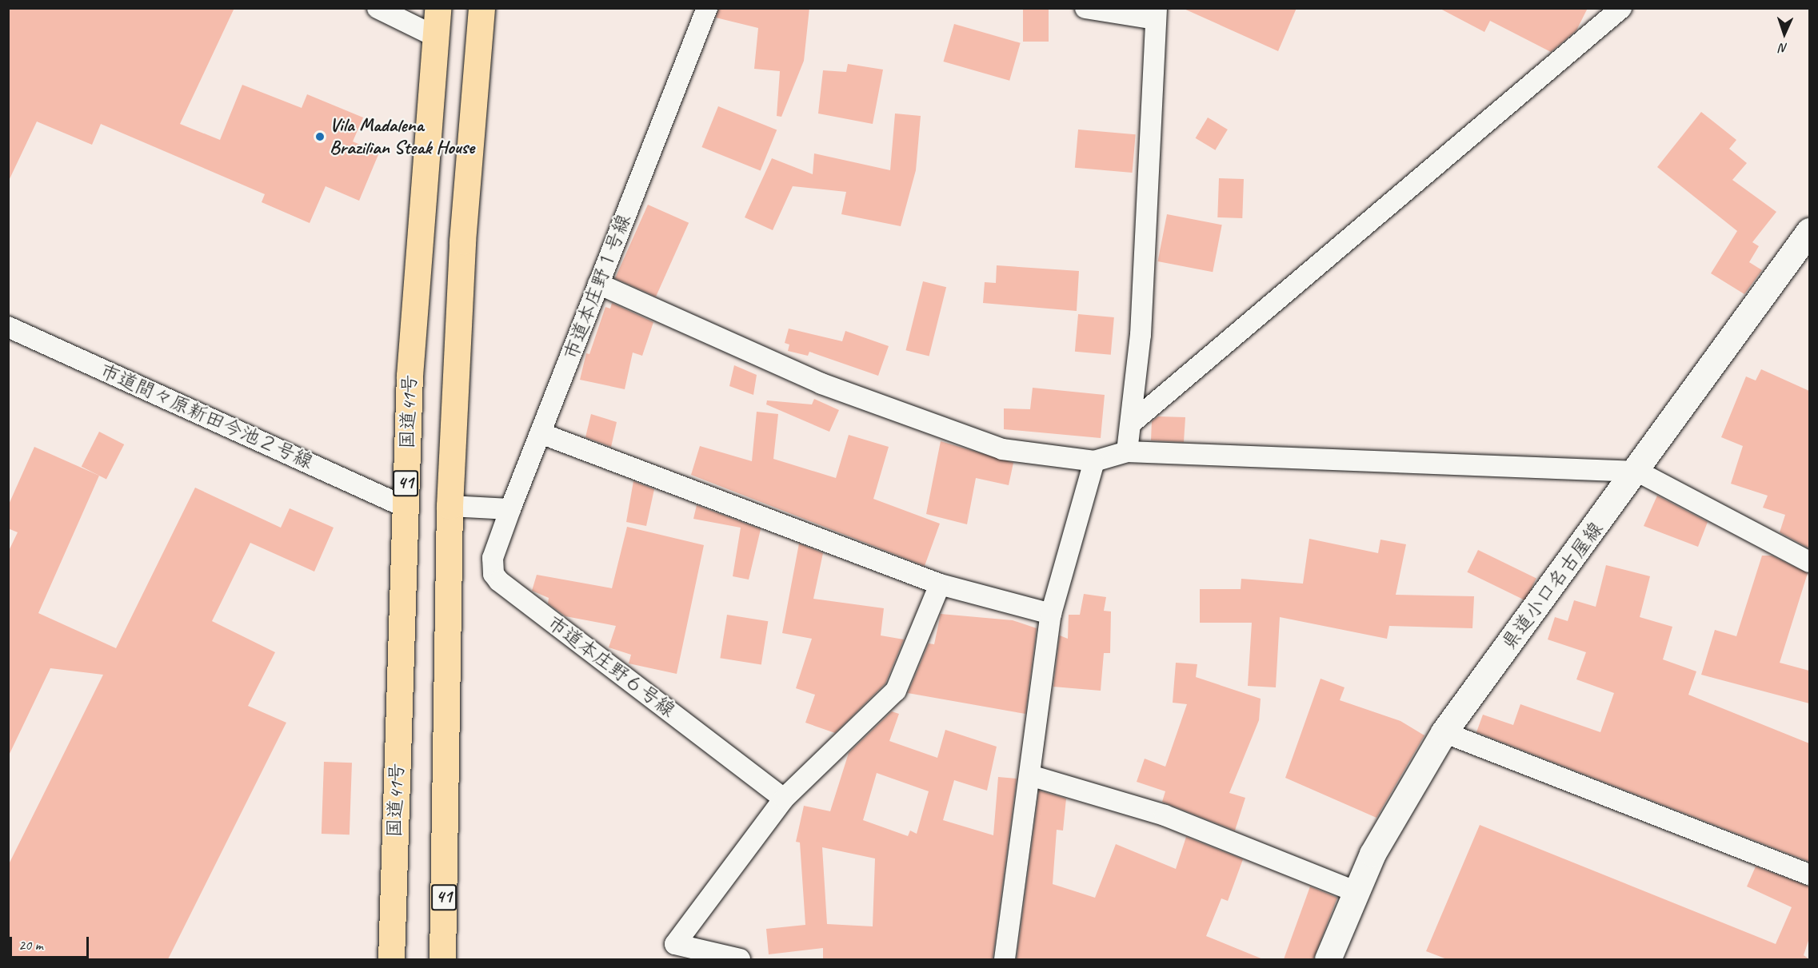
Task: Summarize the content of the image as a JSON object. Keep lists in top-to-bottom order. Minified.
{"streets":{"highway":["国道41号","41"],"main road":["県道小口名古屋線"],"street":["市道本庄野１号線","市道間々原新田今池２号線","市道本庄野６号線"]},"crossings":[["市道本庄野１号線","市道本庄野６号線"],["国道41号","市道間々原新田今池２号線"]],"places":["Vila Madalena Brazilian Steak House"],"scale_bar":"20 m","north":"bottom"}
